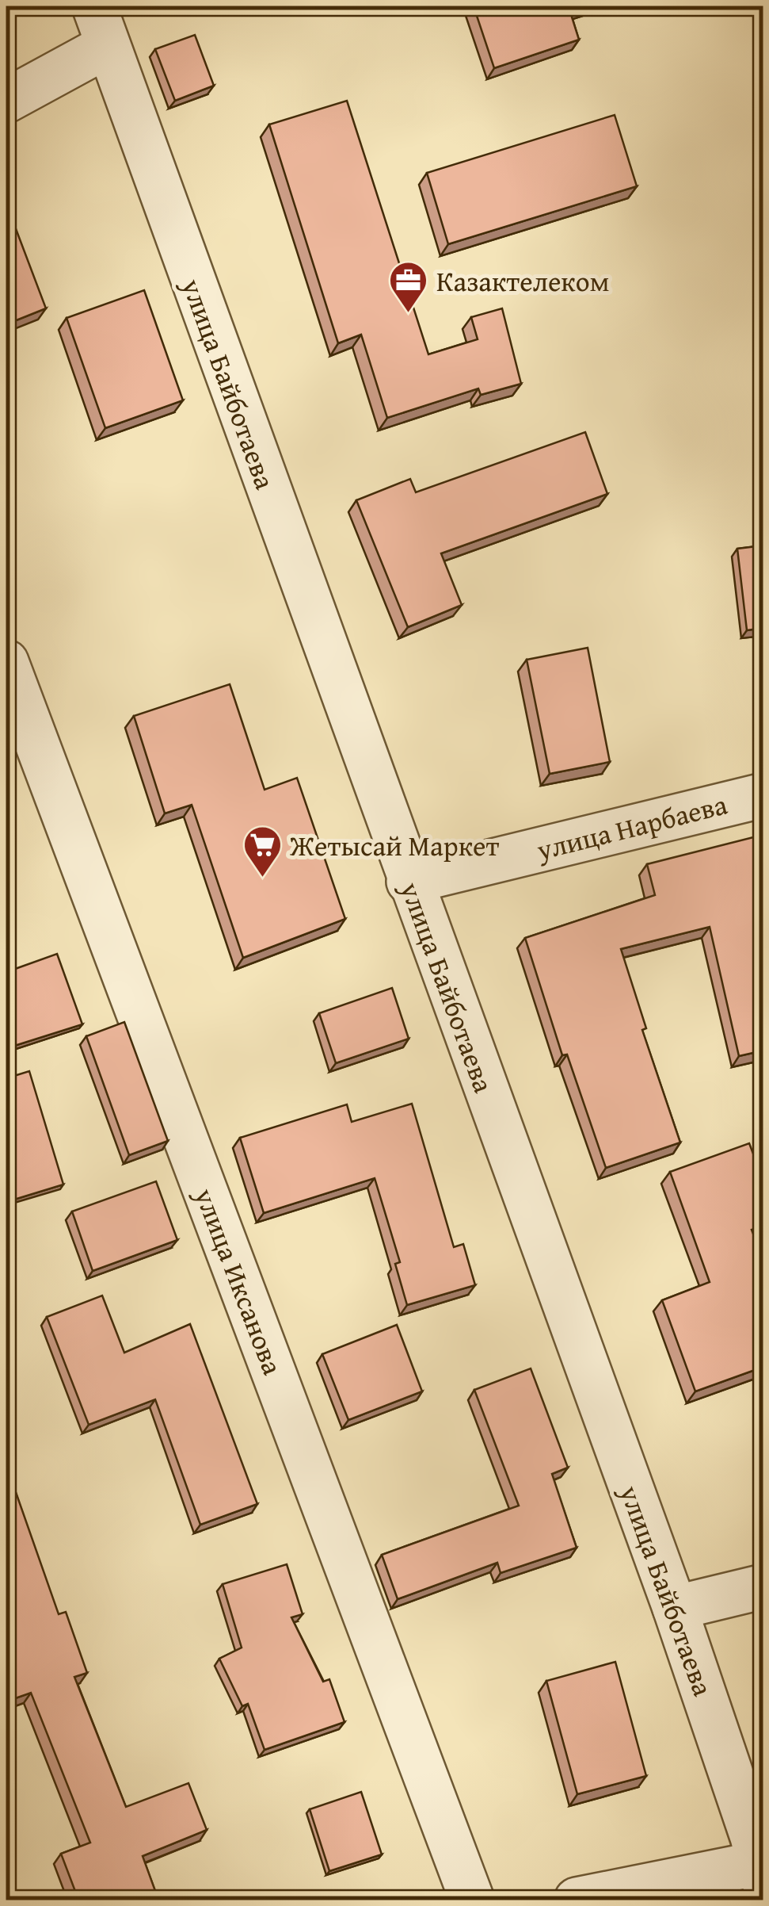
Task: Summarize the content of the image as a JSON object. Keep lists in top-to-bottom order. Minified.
{"streets":{"street":["улица Байботаева","улица Нарбаева","улица Иксанова"]},"crossings":[["улица Байботаева","улица Нарбаева"]],"places":{"office":["Казактелеком"],"supermarket":["Жетысай Маркет"]}}
